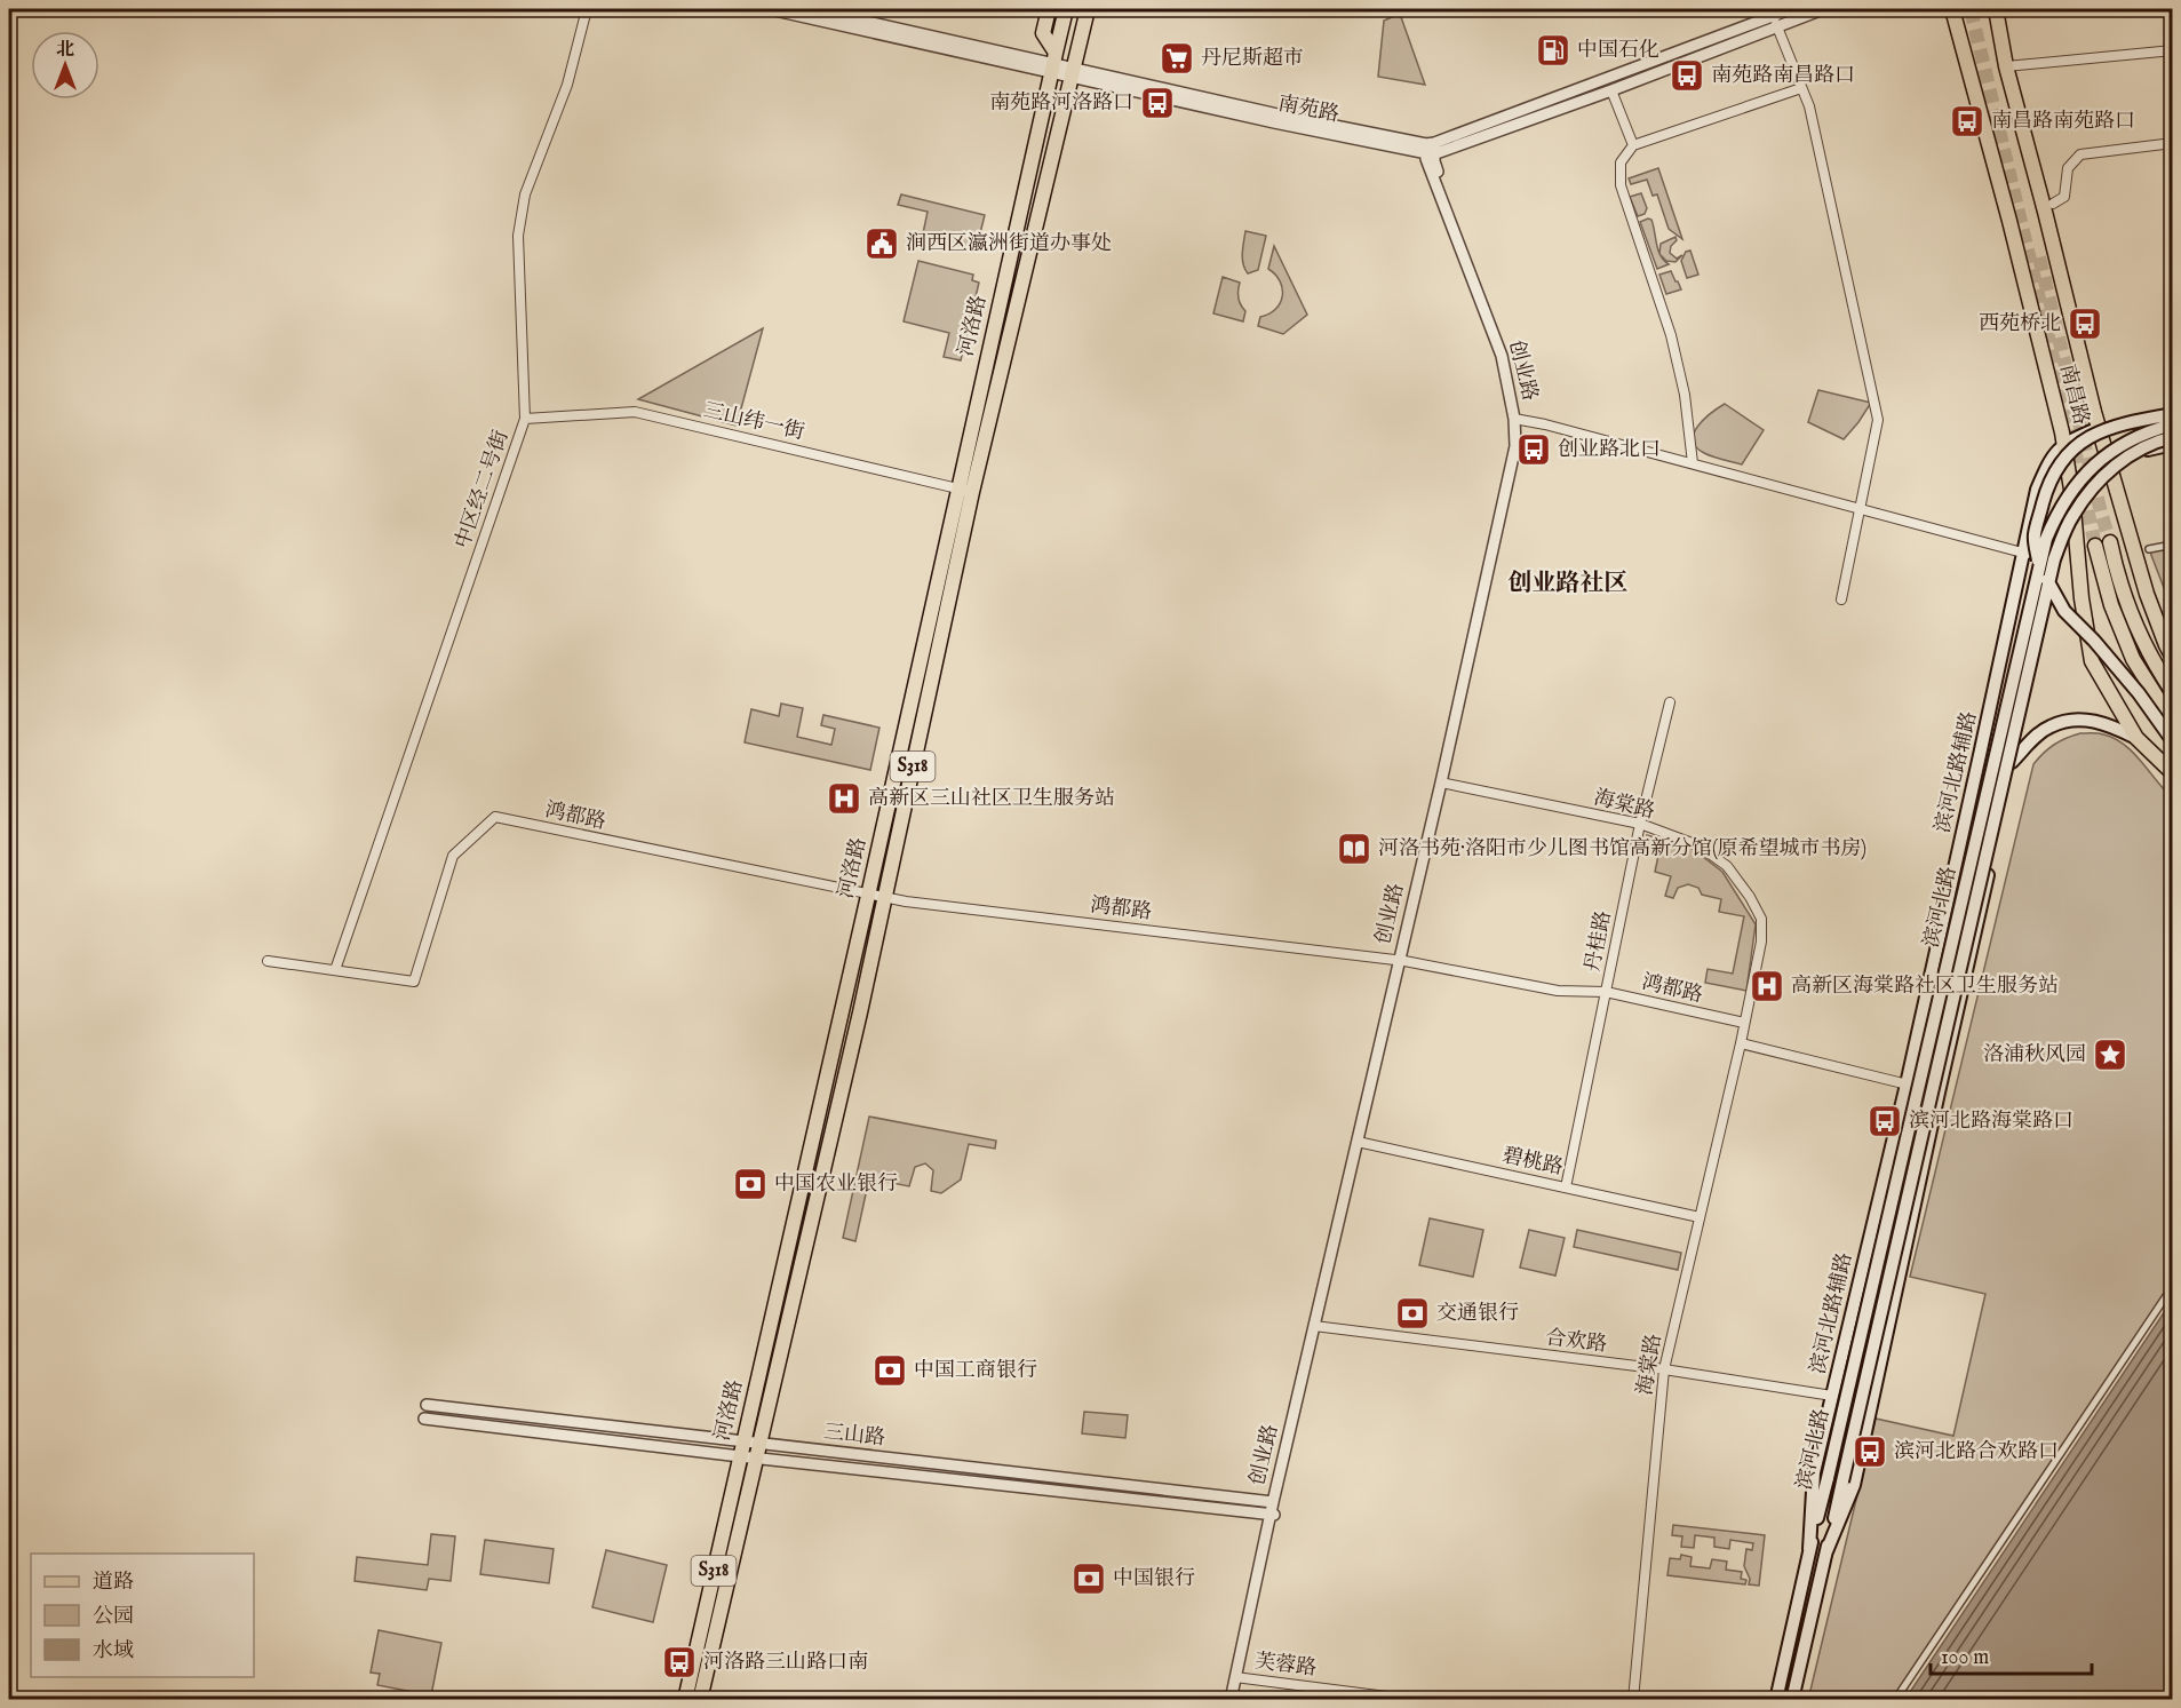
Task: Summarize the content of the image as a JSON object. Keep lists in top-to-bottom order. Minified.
{"streets":{"main road":["河洛路","南昌路","S318","滨河北路辅路","滨河北路"],"street":["南苑路","创业路","三山纬一街","中区经二号街","海棠路","鸿都路","丹桂路","碧桃路","合欢路","三山路","芙蓉路"]},"crossings":[["南苑路","河洛路"],["南苑路","创业路"],["河洛路","三山纬一街"],["河洛路","鸿都路"],["河洛路","三山路"],["创业路","海棠路"],["创业路","鸿都路"],["创业路","碧桃路"],["创业路","合欢路"],["创业路","三山路"],["创业路","芙蓉路"],["南昌路","滨河北路辅路"],["三山纬一街","中区经二号街"],["中区经二号街","鸿都路"],["滨河北路辅路","滨河北路"],["滨河北路辅路","合欢路"],["海棠路","鸿都路"],["海棠路","丹桂路"],["海棠路","碧桃路"],["海棠路","合欢路"],["鸿都路","丹桂路"],["丹桂路","碧桃路"]],"districts":["创业路社区"],"places":{"fuel station":["中国石化"],"supermarket":["丹尼斯超市"],"bus stop":["南苑路南昌路口","南苑路河洛路口","南昌路南苑路口","西苑桥北","创业路北口","滨河北路海棠路口","滨河北路合欢路口","河洛路三山路口南"],"public building":["涧西区瀛洲街道办事处"],"hospital":["高新区三山社区卫生服务站","高新区海棠路社区卫生服务站"],"library":["河洛书苑·洛阳市少儿图书馆高新分馆(原希望城市书房)"],"place":["洛浦秋风园"],"bank":["中国农业银行","交通银行","中国工商银行","中国银行"]},"legend":["道路","公园","水域"],"scale_bar":"100 m","north":"top"}
